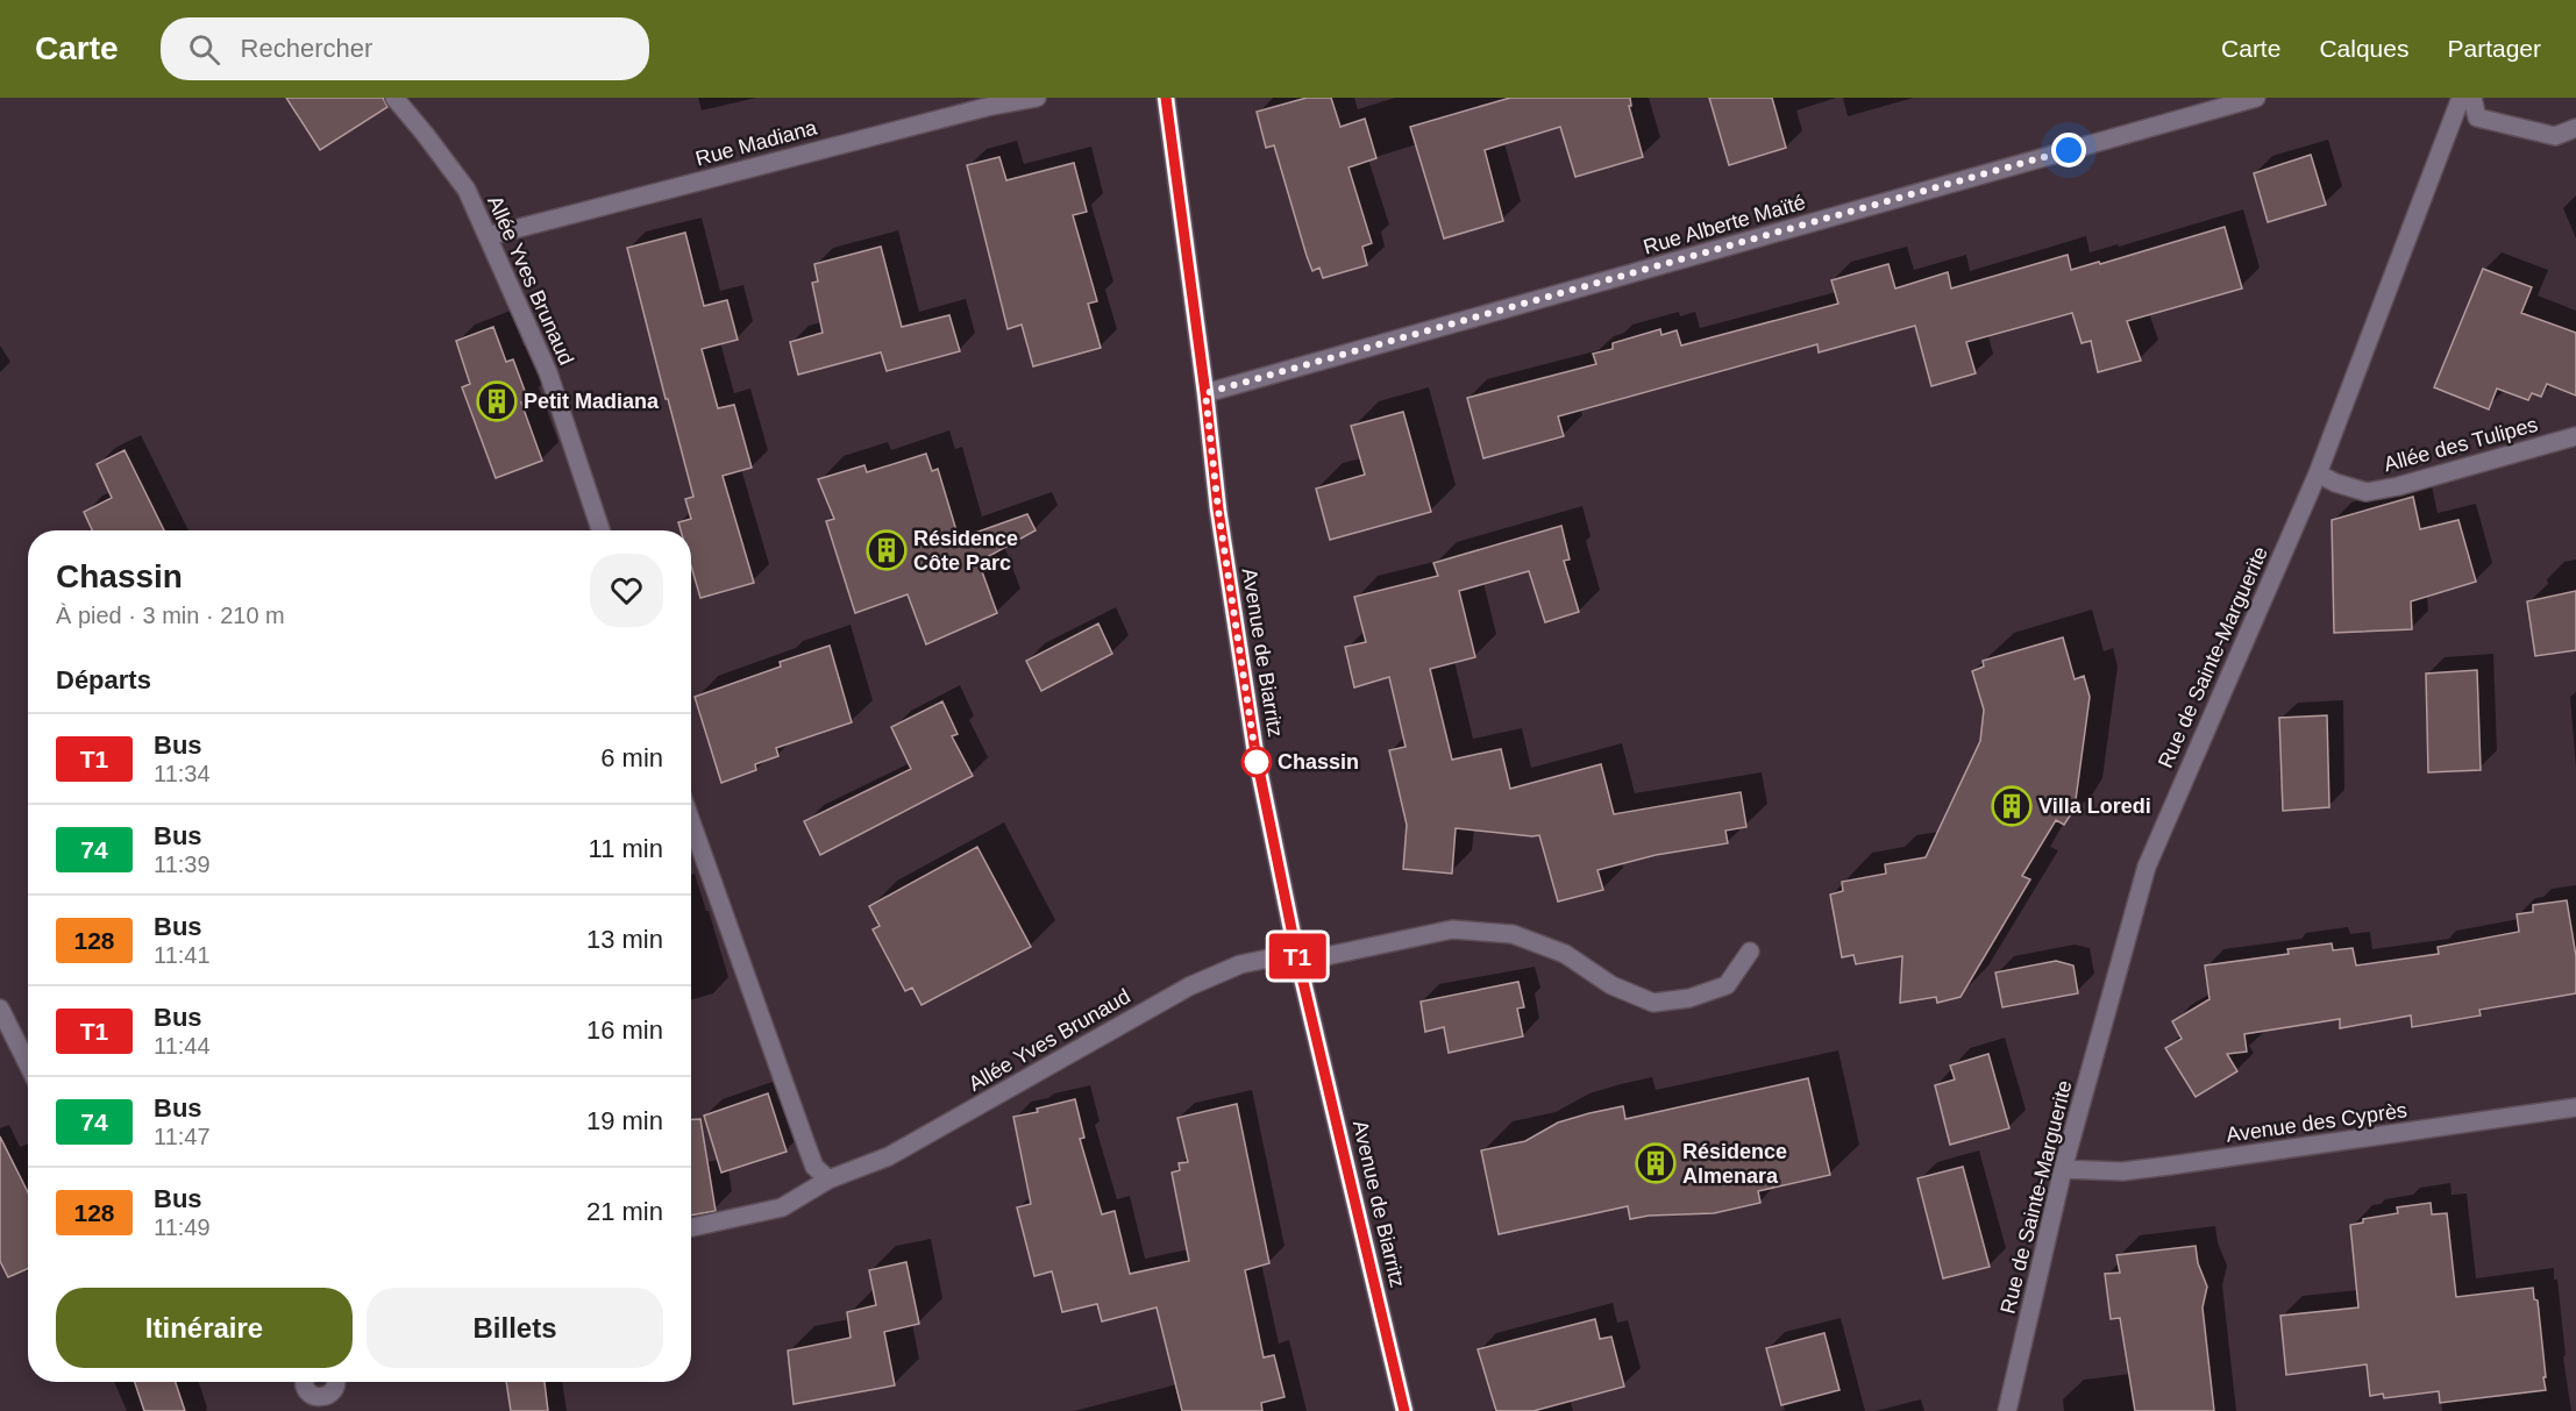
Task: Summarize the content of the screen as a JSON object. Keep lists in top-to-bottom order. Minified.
{"streets":{"main road":["Avenue de Biarritz"],"street":["Rue Madiana","Rue Alberte Maïté","Allée Yves Brunaud","Allée des Tulipes","Rue de Sainte-Marguerite","Avenue des Cyprès"]},"crossings":[["Rue Madiana","Allée Yves Brunaud"],["Rue Alberte Maïté","Avenue de Biarritz"],["Allée Yves Brunaud","Avenue de Biarritz"],["Allée des Tulipes","Rue de Sainte-Marguerite"],["Rue de Sainte-Marguerite","Avenue des Cyprès"]],"places":{"building":["Petit Madiana","Résidence Côte Parc","Villa Loredi","Résidence Almenara"],"other":["Chassin"]},"lines":["bus line T1"],"page":{"header":"Carte","search":"Rechercher","nav":["Carte","Calques","Partager"],"on_map":"T1","heading":[["Chassin","À pied · 3 min · 210 m"],"Départs"],"list":[{"mark":"T1","name":"Bus","note":"11:34","value":"6 min"},{"mark":"74","name":"Bus","note":"11:39","value":"11 min"},{"mark":"128","name":"Bus","note":"11:41","value":"13 min"},{"mark":"T1","name":"Bus","note":"11:44","value":"16 min"},{"mark":"74","name":"Bus","note":"11:47","value":"19 min"},{"mark":"128","name":"Bus","note":"11:49","value":"21 min"}],"buttons":["Itinéraire","Billets"]}}
